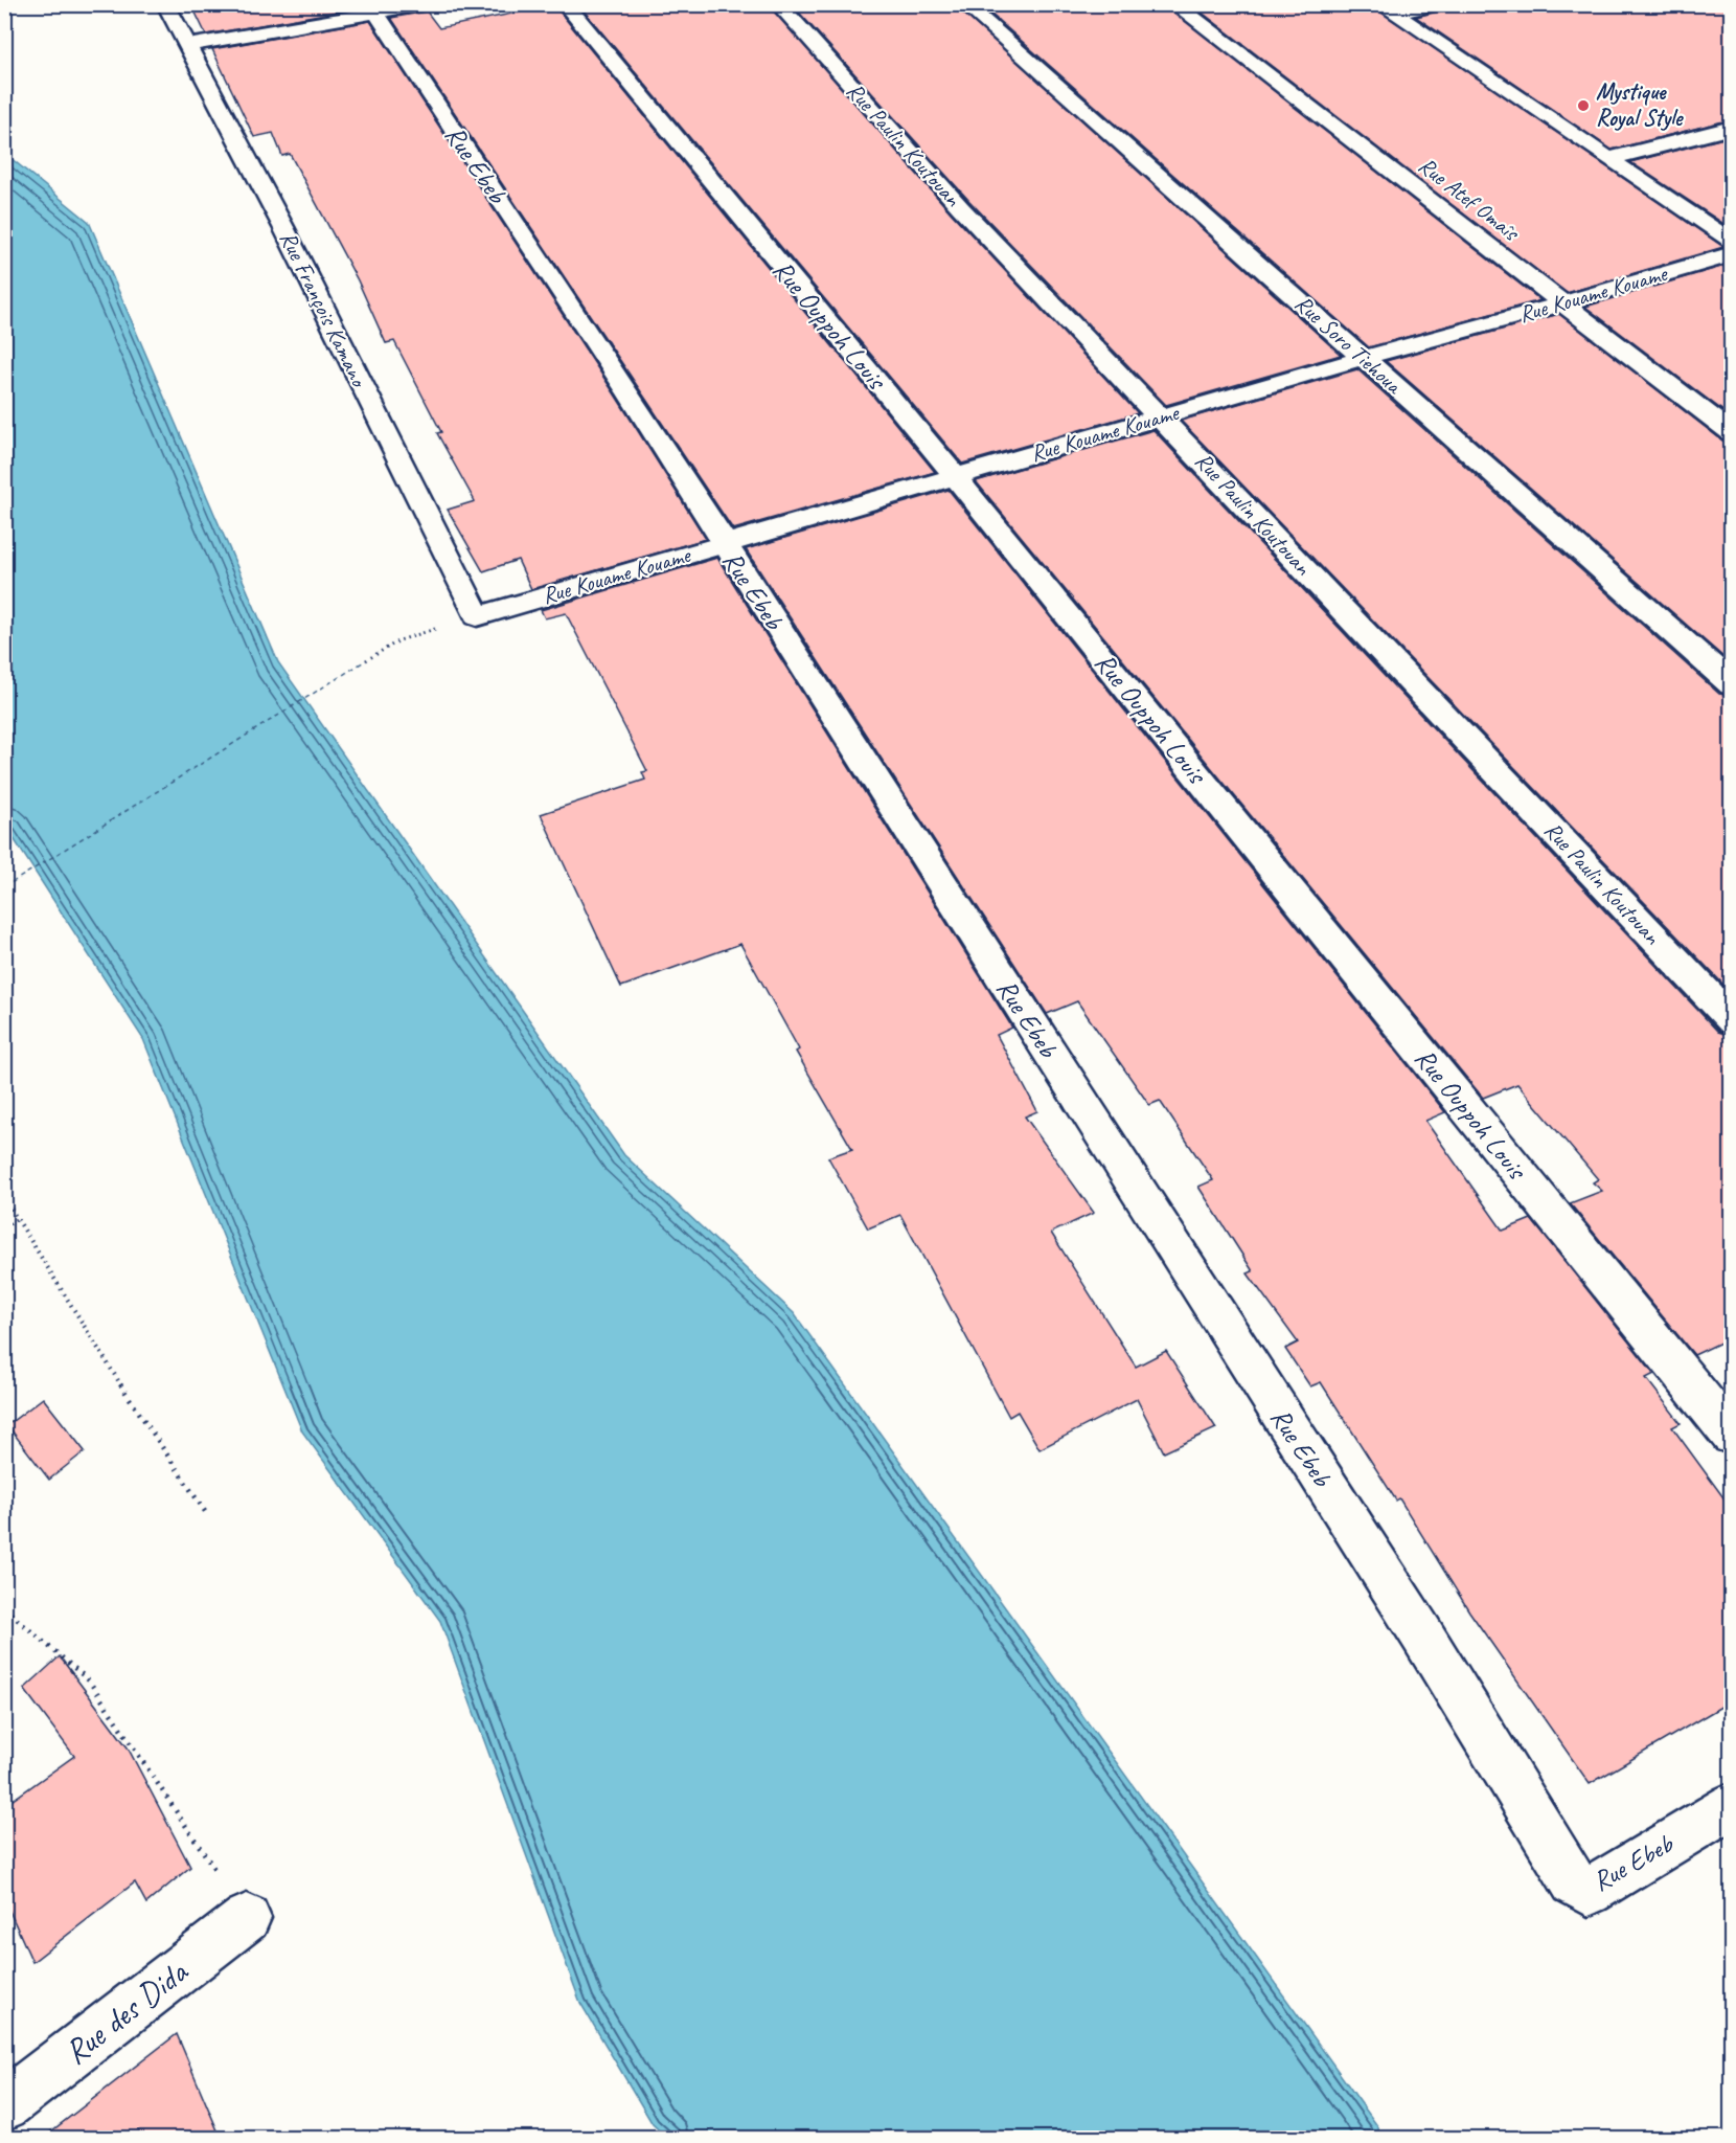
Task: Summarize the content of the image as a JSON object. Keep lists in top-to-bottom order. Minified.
{"streets":{"street":["Rue Paulin Koutouan","Rue Ebeb","Rue Atef Omaîs","Rue Kouame Kouame","Rue François Kamano","Rue Ouppoh Louis","Rue Soro Tiehoua","Rue des Dida"]},"crossings":[["Rue Paulin Koutouan","Rue Kouame Kouame"],["Rue Ebeb","Rue Kouame Kouame"],["Rue Atef Omaîs","Rue Kouame Kouame"],["Rue Kouame Kouame","Rue François Kamano"],["Rue Kouame Kouame","Rue Ouppoh Louis"],["Rue Kouame Kouame","Rue Soro Tiehoua"]],"places":["Mystique Royal Style"]}
